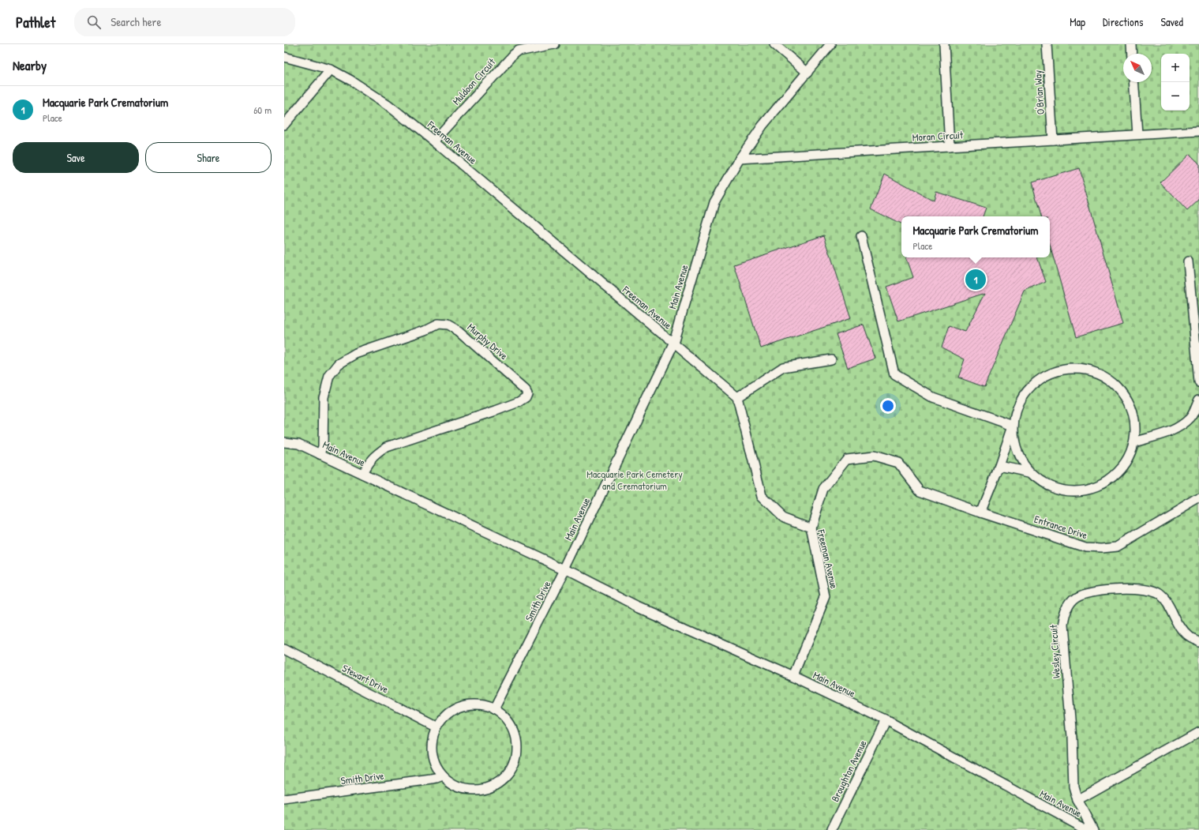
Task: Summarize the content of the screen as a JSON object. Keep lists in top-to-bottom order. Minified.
{"streets":{"lane":["Muldoon Circuit","O'Brian Way","Moran Circuit","Freeman Avenue","Main Avenue","Murphy Drive","Entrance Drive","Smith Drive","Wesley Circuit","Stewart Drive","Broughton Avenue"]},"crossings":[["Muldoon Circuit","Freeman Avenue"],["O'Brian Way","Moran Circuit"],["Moran Circuit","Main Avenue"],["Freeman Avenue","Main Avenue"],["Freeman Avenue","Entrance Drive"],["Main Avenue","Murphy Drive"],["Main Avenue","Smith Drive"],["Main Avenue","Broughton Avenue"],["Smith Drive","Stewart Drive"]],"parks":["Macquarie Park Cemetery and Crematorium"],"north":"top left","page":{"header":"Pathlet","search":"Search here","nav":["Map","Directions","Saved"],"heading":"Nearby","map_buttons":["+","−"],"list":[{"mark":"1","name":"Macquarie Park Crematorium","note":"Place","value":"60 m"}],"buttons":["Save","Share"],"popup":["Macquarie Park Crematorium","Place"],"pins":"1"}}
